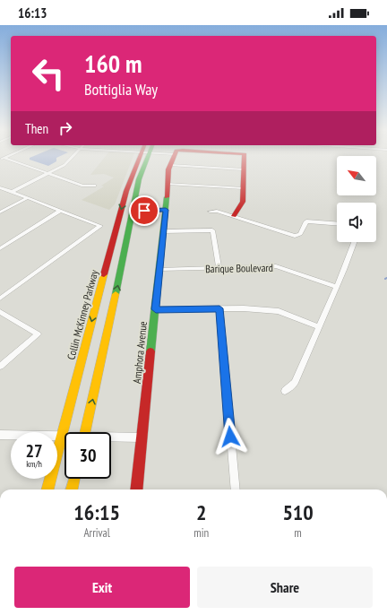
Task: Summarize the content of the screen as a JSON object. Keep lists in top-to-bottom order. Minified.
{"streets":{"street":["Barique Boulevard","Collin McKinney Parkway","Amphora Avenue"]},"crossings":[["Barique Boulevard","Amphora Avenue"]],"north":"top left","page":{"status":"16:13","turn":["160 m","Bottiglia Way"],"then":"Then","speed":"27 km/h","limit":"30","eta":["16:15","Arrival","2","min","510","m"],"buttons":["Exit","Share"]}}
